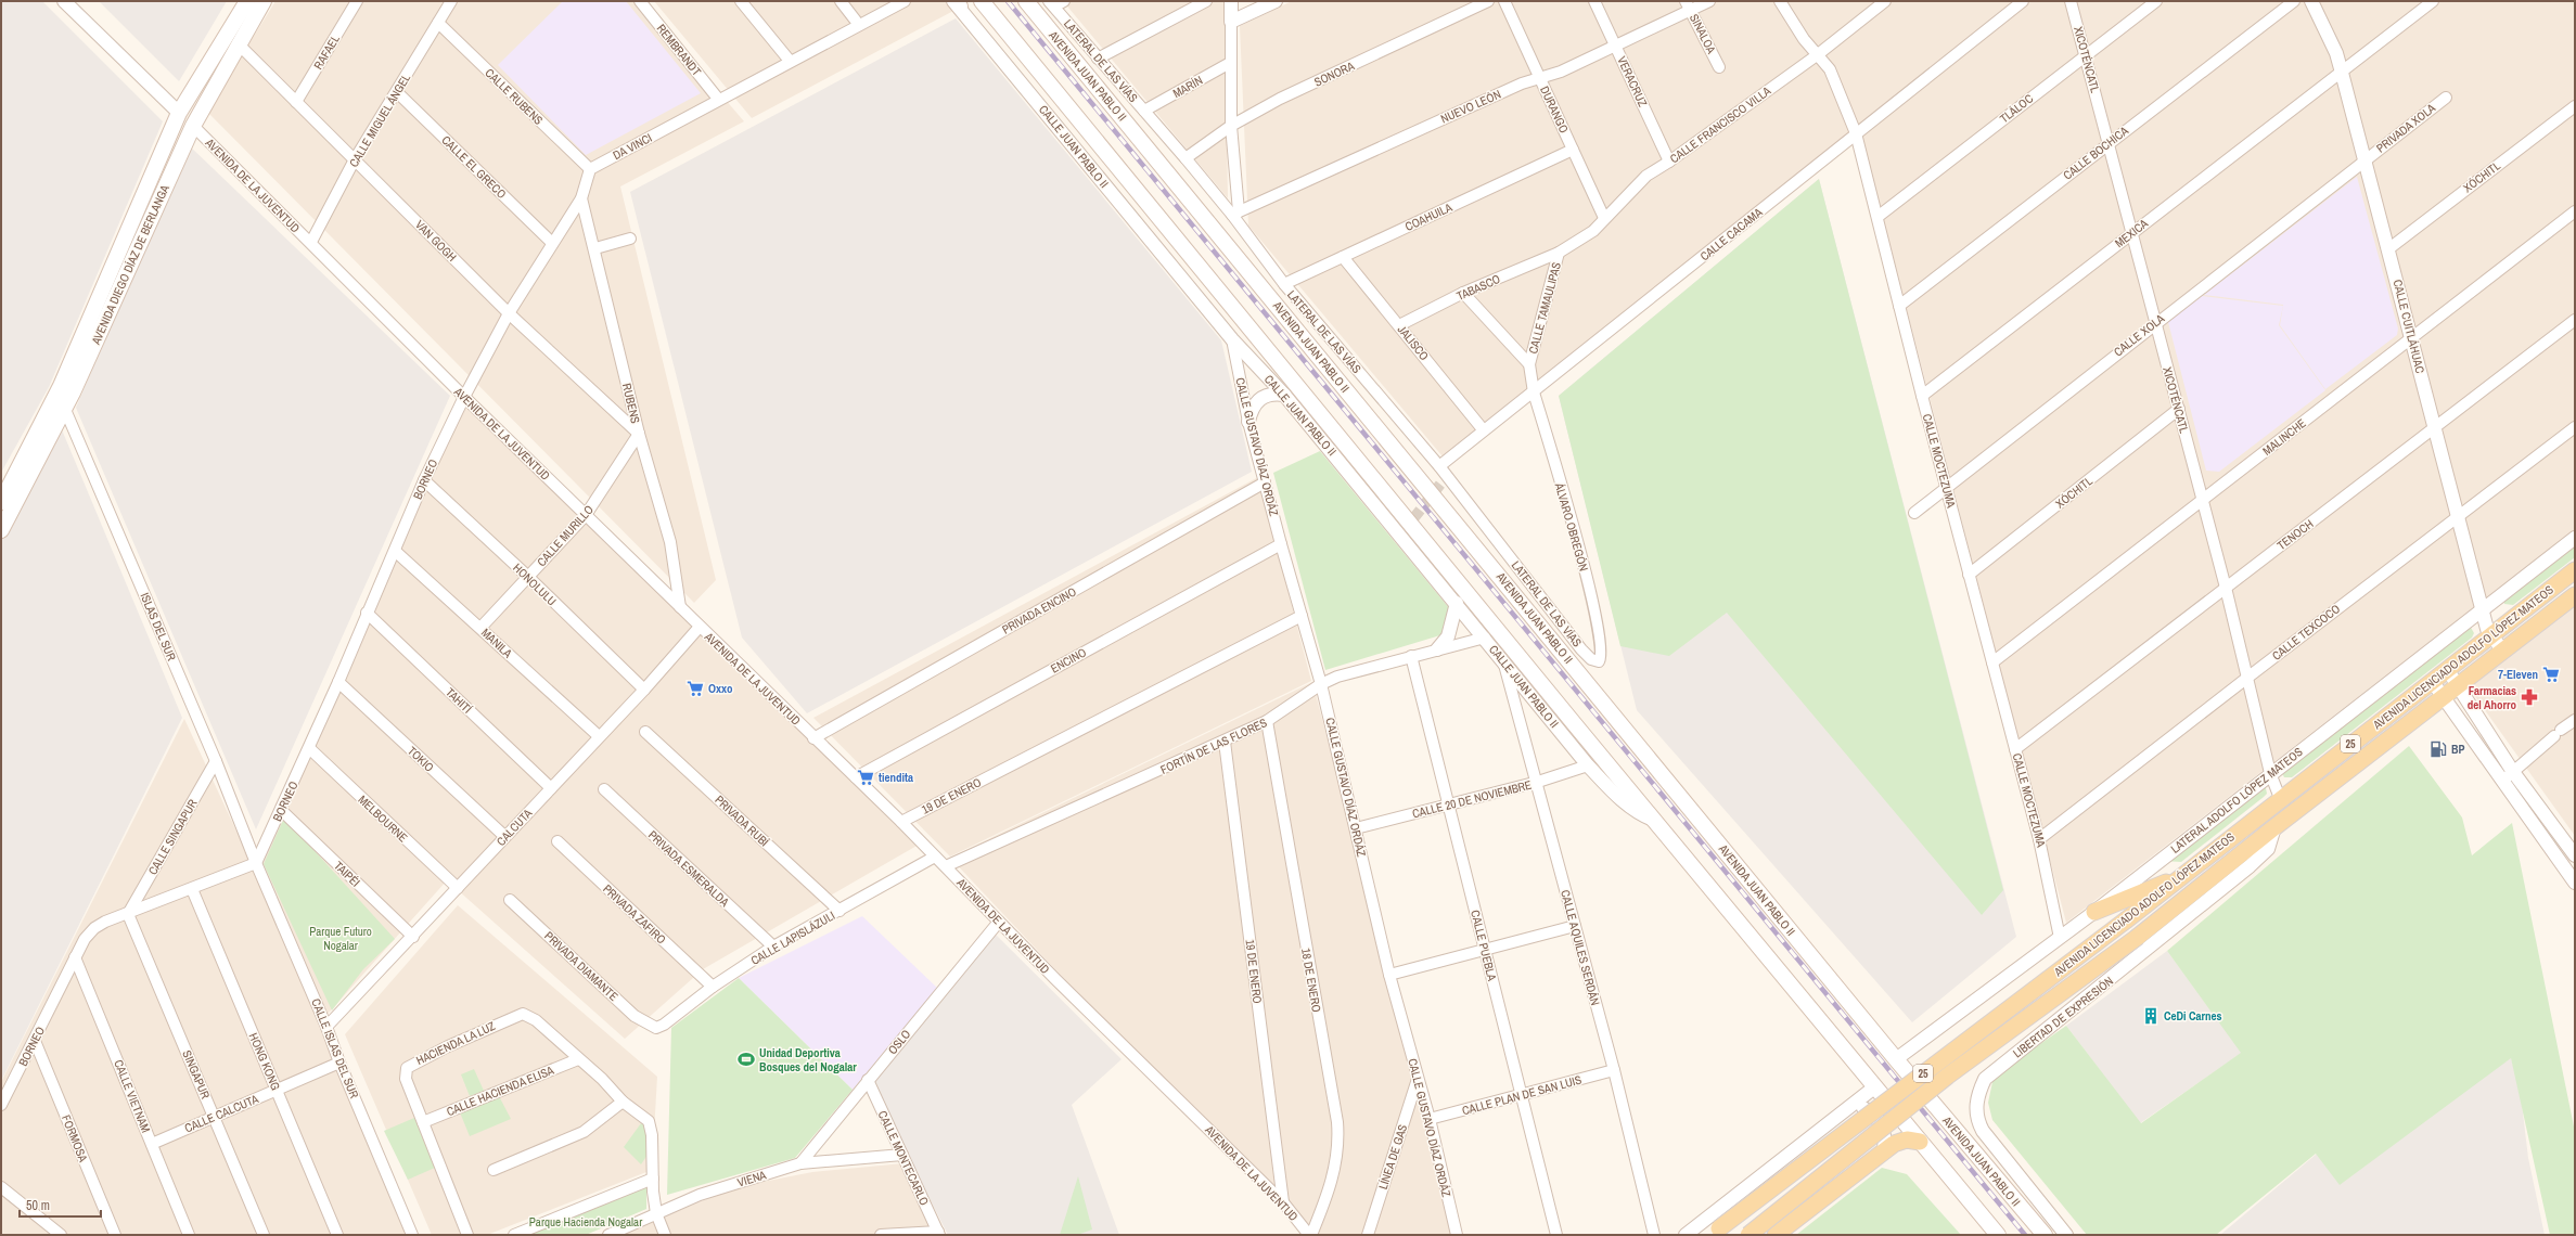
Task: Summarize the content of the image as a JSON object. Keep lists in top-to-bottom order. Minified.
{"streets":{"main road":["AVENIDA JUAN PABLO II","AVENIDA DIEGO DÍAZ DE BERLANGA","AVENIDA LICENCIADO ADOLFO LÓPEZ MATEOS","25"],"street":["SINALOA","REMBRANDT","RAFAEL","XICOTÉNCATL","LATERAL DE LAS VÍAS","SONORA","VERACRUZ","MARÍN","CALLE RUBENS","NUEVO LEÓN","TLÁLOC","DURANGO","CALLE MIGUEL ÁNGEL","CALLE FRANCISCO VILLA","PRIVADA XOLA","DA VINCI","CALLE JUAN PABLO II","CALLE BOCHICA","CALLE EL GRECO","XÓCHITL","AVENIDA DE LA JUVENTUD","COAHUILA","MEXICA","CALLE CACAMA","VAN GOGH","TABASCO","CALLE TAMAULIPAS","CALLE CUITLÁHUAC","CALLE XOLA","JALISCO","RUBENS","MALINCHE","CALLE GUSTAVO DÍAZ ORDÁZ","CALLE MOCTEZUMA","BORNEO","ÁLVARO OBREGÓN","TENOCH","CALLE MURILLO","HONOLULU","PRIVADA ENCINO","ISLAS DEL SUR","CALLE TEXCOCO","MANILA","ENCINO","TAHITÍ","FORTÍN DE LAS FLORES","TOKIO","19 DE ENERO","CALLE 20 DE NOVIEMBRE","LATERAL ADOLFO LÓPEZ MATEOS","MELBOURNE","PRIVADA RUBÍ","CALCUTA","CALLE SINGAPUR","PRIVADA ESMERALDA","TAIPÉI","PRIVADA ZAFIRO","CALLE LAPISLÁZULI","CALLE PUEBLA","CALLE AQUILES SERDÁN","PRIVADA DIAMANTE","18 DE ENERO","LIBERTAD DE EXPRESIÓN","OSLO","HACIENDA LA LUZ","CALLE ISLAS DEL SUR","HONG KONG","SINGAPUR","CALLE HACIENDA ELISA","CALLE PLAN DE SAN LUIS","CALLE VIETNAM","CALLE CALCUTA","FORMOSA","LÍNEA DE GAS","CALLE MONTECARLO","VIENA"]},"crossings":[["SINALOA","NUEVO LEÓN"],["REMBRANDT","DA VINCI"],["RAFAEL","VAN GOGH"],["XICOTÉNCATL","TLÁLOC"],["XICOTÉNCATL","CALLE BOCHICA"],["XICOTÉNCATL","XÓCHITL"],["XICOTÉNCATL","MEXICA"],["XICOTÉNCATL","CALLE XOLA"],["XICOTÉNCATL","MALINCHE"],["XICOTÉNCATL","TENOCH"],["XICOTÉNCATL","CALLE TEXCOCO"],["XICOTÉNCATL","AVENIDA LICENCIADO ADOLFO LÓPEZ MATEOS"],["XICOTÉNCATL","LATERAL ADOLFO LÓPEZ MATEOS"],["LATERAL DE LAS VÍAS","SONORA"],["LATERAL DE LAS VÍAS","MARÍN"],["LATERAL DE LAS VÍAS","NUEVO LEÓN"],["LATERAL DE LAS VÍAS","COAHUILA"],["LATERAL DE LAS VÍAS","CALLE CACAMA"],["LATERAL DE LAS VÍAS","ÁLVARO OBREGÓN"],["AVENIDA JUAN PABLO II","LATERAL ADOLFO LÓPEZ MATEOS"],["VERACRUZ","NUEVO LEÓN"],["VERACRUZ","CALLE FRANCISCO VILLA"],["CALLE RUBENS","CALLE MIGUEL ÁNGEL"],["CALLE RUBENS","DA VINCI"],["NUEVO LEÓN","DURANGO"],["TLÁLOC","CALLE MOCTEZUMA"],["DURANGO","CALLE FRANCISCO VILLA"],["DURANGO","COAHUILA"],["CALLE MIGUEL ÁNGEL","CALLE EL GRECO"],["CALLE MIGUEL ÁNGEL","AVENIDA DE LA JUVENTUD"],["CALLE MIGUEL ÁNGEL","VAN GOGH"],["CALLE FRANCISCO VILLA","TABASCO"],["CALLE FRANCISCO VILLA","CALLE TAMAULIPAS"],["CALLE FRANCISCO VILLA","CALLE MOCTEZUMA"],["PRIVADA XOLA","CALLE CUITLÁHUAC"],["PRIVADA XOLA","CALLE XOLA"],["CALLE JUAN PABLO II","CALLE GUSTAVO DÍAZ ORDÁZ"],["CALLE JUAN PABLO II","FORTÍN DE LAS FLORES"],["CALLE JUAN PABLO II","CALLE 20 DE NOVIEMBRE"],["CALLE JUAN PABLO II","CALLE AQUILES SERDÁN"],["CALLE BOCHICA","CALLE MOCTEZUMA"],["XÓCHITL","CALLE CUITLÁHUAC"],["XÓCHITL","CALLE MOCTEZUMA"],["AVENIDA DE LA JUVENTUD","AVENIDA DIEGO DÍAZ DE BERLANGA"],["AVENIDA DE LA JUVENTUD","RUBENS"],["AVENIDA DE LA JUVENTUD","BORNEO"],["AVENIDA DE LA JUVENTUD","CALLE MURILLO"],["AVENIDA DE LA JUVENTUD","PRIVADA ENCINO"],["AVENIDA DE LA JUVENTUD","ENCINO"],["AVENIDA DE LA JUVENTUD","FORTÍN DE LAS FLORES"],["AVENIDA DE LA JUVENTUD","19 DE ENERO"],["AVENIDA DE LA JUVENTUD","CALCUTA"],["AVENIDA DE LA JUVENTUD","CALLE LAPISLÁZULI"],["AVENIDA DE LA JUVENTUD","18 DE ENERO"],["AVENIDA DE LA JUVENTUD","OSLO"],["COAHUILA","JALISCO"],["MEXICA","CALLE CUITLÁHUAC"],["MEXICA","CALLE MOCTEZUMA"],["CALLE CACAMA","JALISCO"],["CALLE CACAMA","CALLE MOCTEZUMA"],["CALLE CACAMA","ÁLVARO OBREGÓN"],["VAN GOGH","AVENIDA DIEGO DÍAZ DE BERLANGA"],["VAN GOGH","RUBENS"],["VAN GOGH","CALLE MURILLO"],["AVENIDA DIEGO DÍAZ DE BERLANGA","ISLAS DEL SUR"],["TABASCO","CALLE TAMAULIPAS"],["TABASCO","JALISCO"],["CALLE TAMAULIPAS","ÁLVARO OBREGÓN"],["CALLE CUITLÁHUAC","CALLE XOLA"],["CALLE CUITLÁHUAC","MALINCHE"],["CALLE CUITLÁHUAC","TENOCH"],["CALLE CUITLÁHUAC","CALLE TEXCOCO"],["CALLE CUITLÁHUAC","AVENIDA LICENCIADO ADOLFO LÓPEZ MATEOS"],["CALLE CUITLÁHUAC","LATERAL ADOLFO LÓPEZ MATEOS"],["CALLE XOLA","CALLE MOCTEZUMA"],["RUBENS","CALLE MURILLO"],["MALINCHE","CALLE MOCTEZUMA"],["CALLE GUSTAVO DÍAZ ORDÁZ","PRIVADA ENCINO"],["CALLE GUSTAVO DÍAZ ORDÁZ","ENCINO"],["CALLE GUSTAVO DÍAZ ORDÁZ","FORTÍN DE LAS FLORES"],["CALLE GUSTAVO DÍAZ ORDÁZ","19 DE ENERO"],["CALLE GUSTAVO DÍAZ ORDÁZ","CALLE 20 DE NOVIEMBRE"],["CALLE GUSTAVO DÍAZ ORDÁZ","CALLE PLAN DE SAN LUIS"],["CALLE GUSTAVO DÍAZ ORDÁZ","LÍNEA DE GAS"],["CALLE MOCTEZUMA","TENOCH"],["CALLE MOCTEZUMA","CALLE TEXCOCO"],["CALLE MOCTEZUMA","LATERAL ADOLFO LÓPEZ MATEOS"],["BORNEO","HONOLULU"],["BORNEO","ISLAS DEL SUR"],["BORNEO","MANILA"],["BORNEO","TAHITÍ"],["BORNEO","TOKIO"],["BORNEO","MELBOURNE"],["BORNEO","CALLE SINGAPUR"],["BORNEO","TAIPÉI"],["BORNEO","CALLE ISLAS DEL SUR"],["BORNEO","HONG KONG"],["BORNEO","SINGAPUR"],["BORNEO","CALLE VIETNAM"],["BORNEO","FORMOSA"],["CALLE MURILLO","HONOLULU"],["CALLE MURILLO","MANILA"],["HONOLULU","CALCUTA"],["ISLAS DEL SUR","CALLE SINGAPUR"],["ISLAS DEL SUR","CALLE ISLAS DEL SUR"],["MANILA","CALCUTA"],["AVENIDA LICENCIADO ADOLFO LÓPEZ MATEOS","LIBERTAD DE EXPRESIÓN"],["TAHITÍ","CALCUTA"],["FORTÍN DE LAS FLORES","19 DE ENERO"],["FORTÍN DE LAS FLORES","CALLE PUEBLA"],["FORTÍN DE LAS FLORES","18 DE ENERO"],["TOKIO","CALCUTA"],["CALLE 20 DE NOVIEMBRE","CALLE PUEBLA"],["CALLE 20 DE NOVIEMBRE","CALLE AQUILES SERDÁN"],["MELBOURNE","CALCUTA"],["PRIVADA RUBÍ","CALLE LAPISLÁZULI"],["CALCUTA","TAIPÉI"],["CALCUTA","CALLE ISLAS DEL SUR"],["CALLE SINGAPUR","SINGAPUR"],["PRIVADA ESMERALDA","CALLE LAPISLÁZULI"],["PRIVADA ZAFIRO","CALLE LAPISLÁZULI"],["CALLE LAPISLÁZULI","PRIVADA DIAMANTE"],["CALLE PUEBLA","CALLE PLAN DE SAN LUIS"],["CALLE AQUILES SERDÁN","CALLE PLAN DE SAN LUIS"],["OSLO","CALLE MONTECARLO"],["OSLO","VIENA"],["HACIENDA LA LUZ","CALLE HACIENDA ELISA"],["HACIENDA LA LUZ","VIENA"],["CALLE ISLAS DEL SUR","CALLE CALCUTA"],["HONG KONG","CALLE CALCUTA"],["SINGAPUR","CALLE CALCUTA"],["CALLE VIETNAM","CALLE CALCUTA"],["CALLE MONTECARLO","VIENA"]],"parks":["Parque Futuro Nogalar","Parque Hacienda Nogalar"],"places":{"supermarket":["7-Eleven","Oxxo","tiendita"],"pharmacy":["Farmacias del Ahorro"],"fuel station":["BP"],"building":["CeDi Carnes"],"sports":["Unidad Deportiva Bosques del Nogalar"]},"scale_bar":"50 m"}
